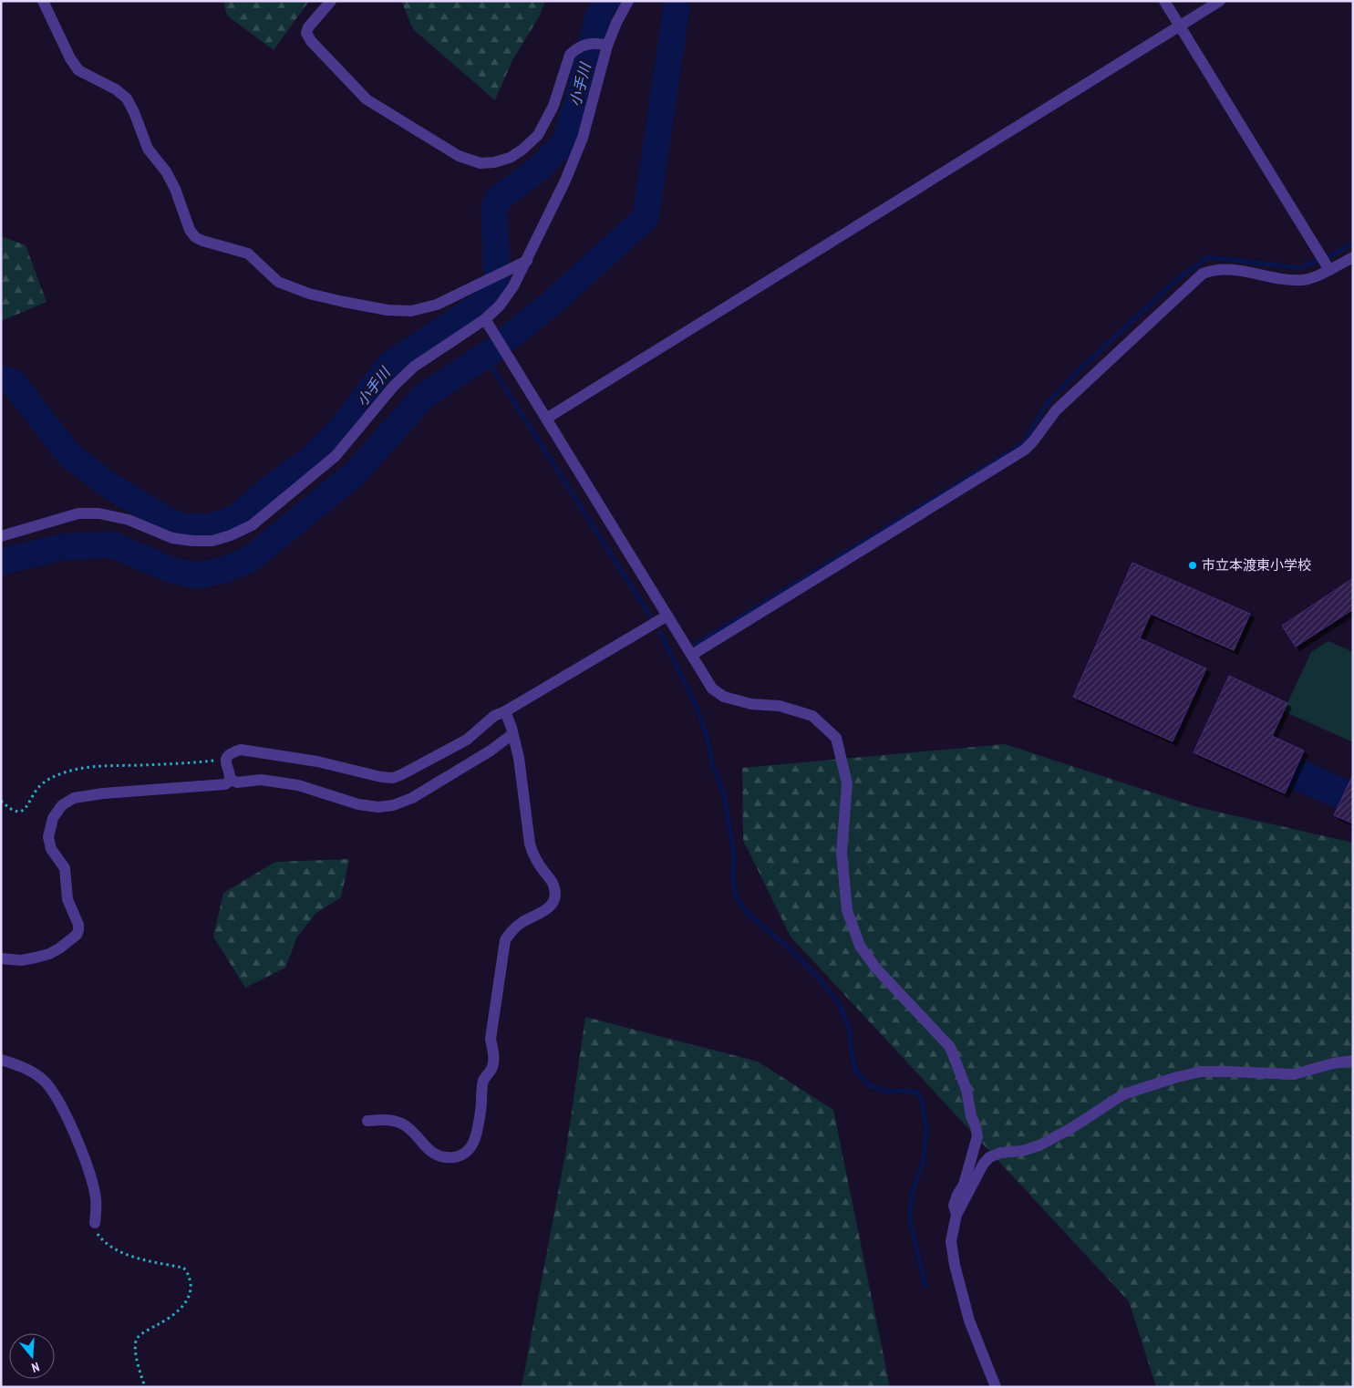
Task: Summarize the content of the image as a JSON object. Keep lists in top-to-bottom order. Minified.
{"water":["小手川"],"places":["市立本渡東小学校"],"north":"bottom"}
